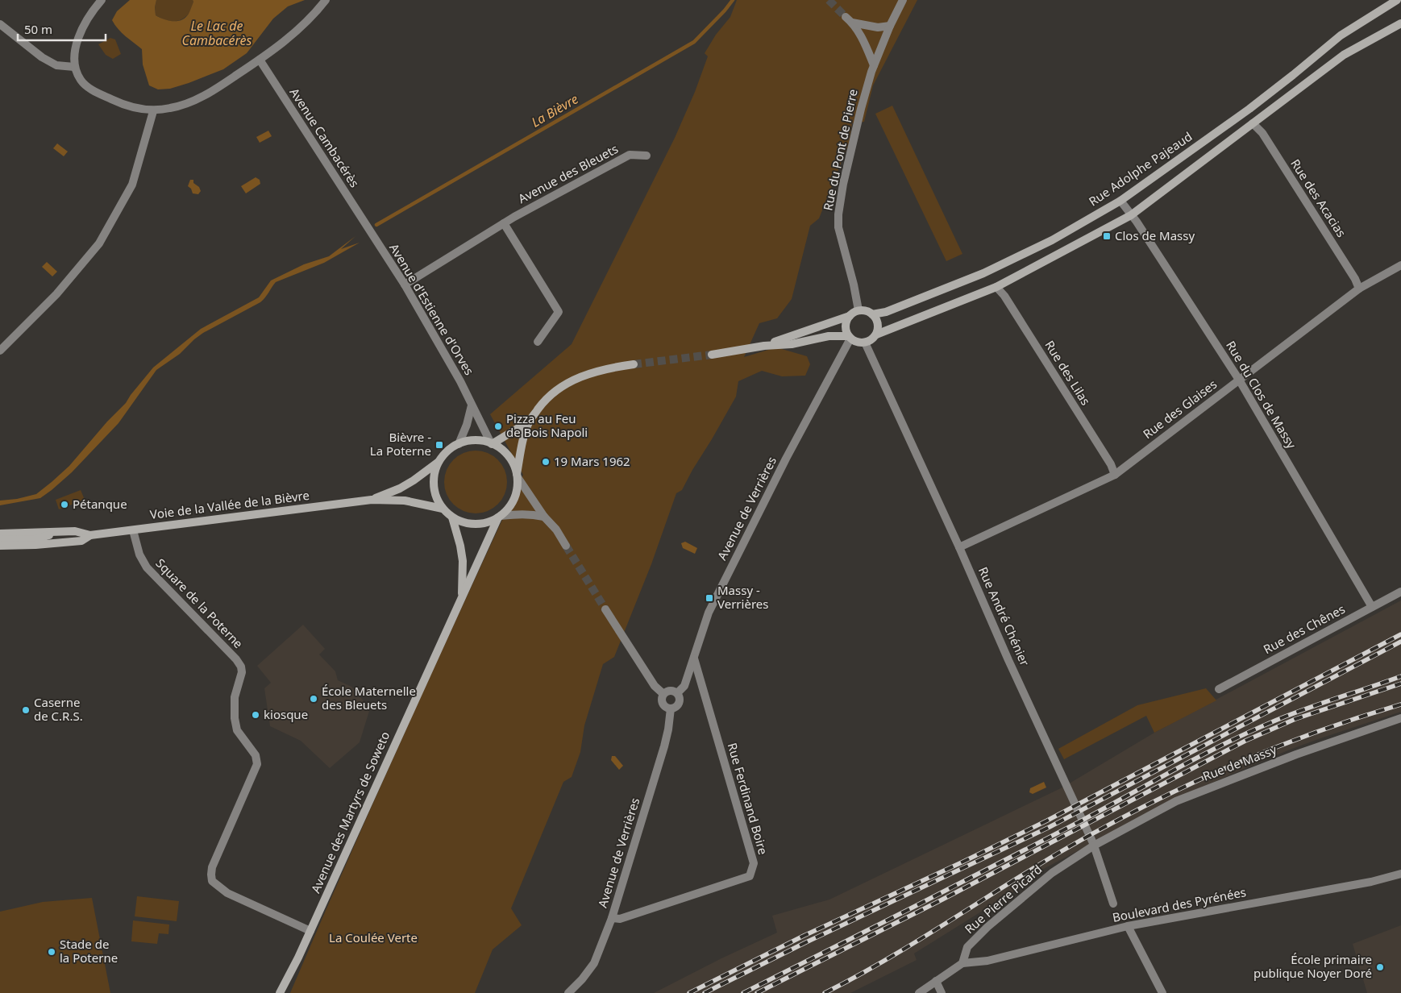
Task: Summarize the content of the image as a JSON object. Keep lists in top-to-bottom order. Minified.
{"streets":{"main road":["Rue Adolphe Pajeaud","Voie de la Vallée de la Bièvre","Avenue des Martyrs de Soweto"],"street":["Avenue Cambacérès","Rue du Pont de Pierre","Avenue des Bleuets","Rue des Acacias","Avenue d'Estienne d'Orves","Rue des Lilas","Rue du Clos de Massy","Rue des Glaises","Avenue de Verrières","Square de la Poterne","Rue André Chénier","Rue des Chênes","Rue de Massy","Rue Ferdinand Boire","Rue Pierre Picard","Boulevard des Pyrénées"]},"crossings":[["Avenue Cambacérès","Avenue d'Estienne d'Orves"],["Rue du Pont de Pierre","Rue Adolphe Pajeaud"],["Rue du Pont de Pierre","Avenue de Verrières"],["Rue du Pont de Pierre","Rue André Chénier"],["Rue Adolphe Pajeaud","Rue du Clos de Massy"],["Rue Adolphe Pajeaud","Avenue de Verrières"],["Rue Adolphe Pajeaud","Rue André Chénier"],["Avenue des Bleuets","Avenue d'Estienne d'Orves"],["Rue des Acacias","Rue des Glaises"],["Avenue d'Estienne d'Orves","Voie de la Vallée de la Bièvre"],["Avenue d'Estienne d'Orves","Avenue des Martyrs de Soweto"],["Rue des Lilas","Rue des Glaises"],["Rue du Clos de Massy","Rue des Glaises"],["Rue du Clos de Massy","Rue des Chênes"],["Rue des Glaises","Rue André Chénier"],["Voie de la Vallée de la Bièvre","Square de la Poterne"],["Voie de la Vallée de la Bièvre","Avenue des Martyrs de Soweto"],["Avenue de Verrières","Rue André Chénier"],["Avenue de Verrières","Rue Ferdinand Boire"],["Square de la Poterne","Avenue des Martyrs de Soweto"],["Rue André Chénier","Rue de Massy"],["Rue André Chénier","Rue Pierre Picard"],["Rue de Massy","Rue Pierre Picard"],["Rue Pierre Picard","Boulevard des Pyrénées"]],"water":["Le Lac de Cambacérès","La Bièvre"],"parks":["La Coulée Verte"],"places":{"transit":["Clos de Massy","Bièvre - La Poterne","Massy - Verrières"],"other":["Pizza au Feu de Bois Napoli","19 Mars 1962","Pétanque","École Maternelle des Bleuets","Caserne de C.R.S.","kiosque","Stade de la Poterne","École primaire publique Noyer Doré"]},"scale_bar":"50 m"}
